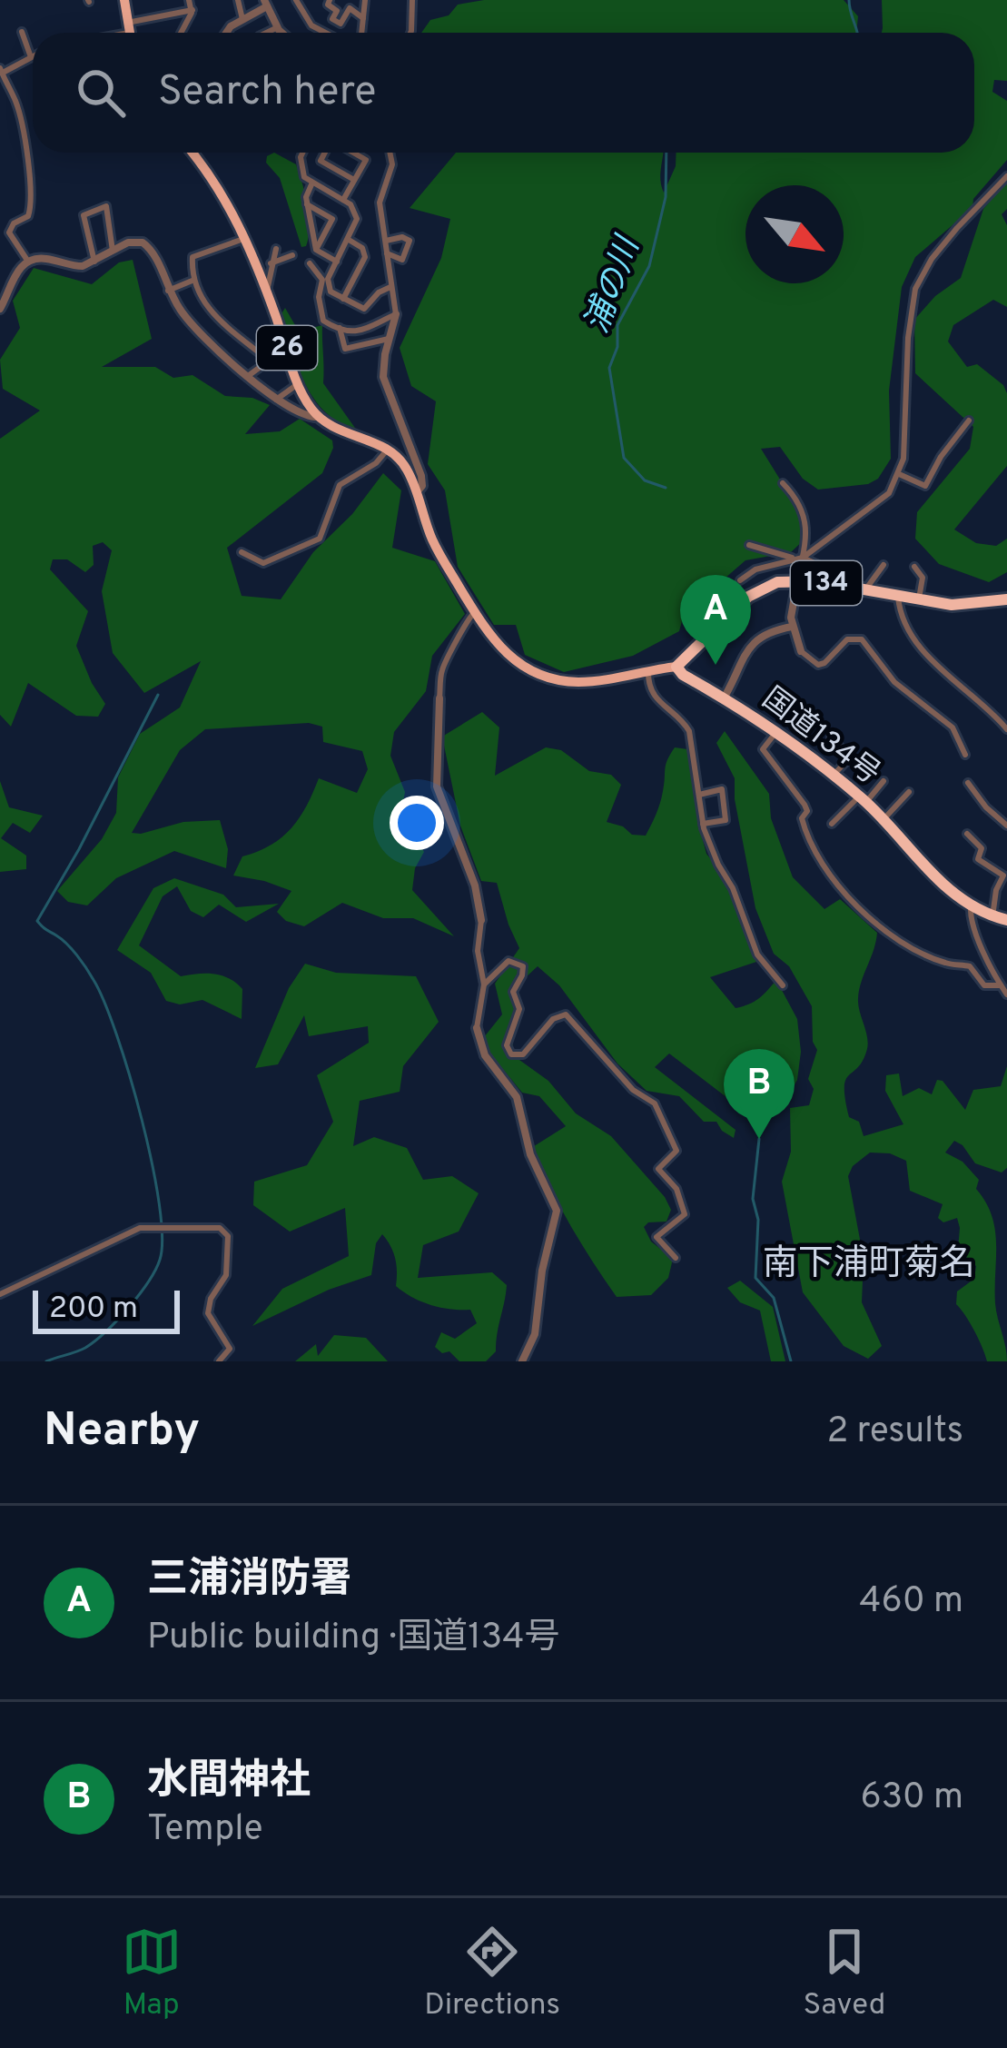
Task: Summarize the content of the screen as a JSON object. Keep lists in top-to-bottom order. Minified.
{"streets":{"highway":["134","国道134号"],"main road":["26"]},"crossings":[["134","国道134号"]],"districts":["南下浦町菊名"],"water":["浦の川"],"scale_bar":"200 m","north":"bottom right","page":{"search":"Search here","pins":["A","B"],"scale":"200 m","heading":["Nearby","2 results"],"list":[{"mark":"A","name":"三浦消防署","note":"Public building · 国道134号","value":"460 m"},{"mark":"B","name":"水間神社","note":"Temple","value":"630 m"}],"nav":["Map","Directions","Saved"]}}
